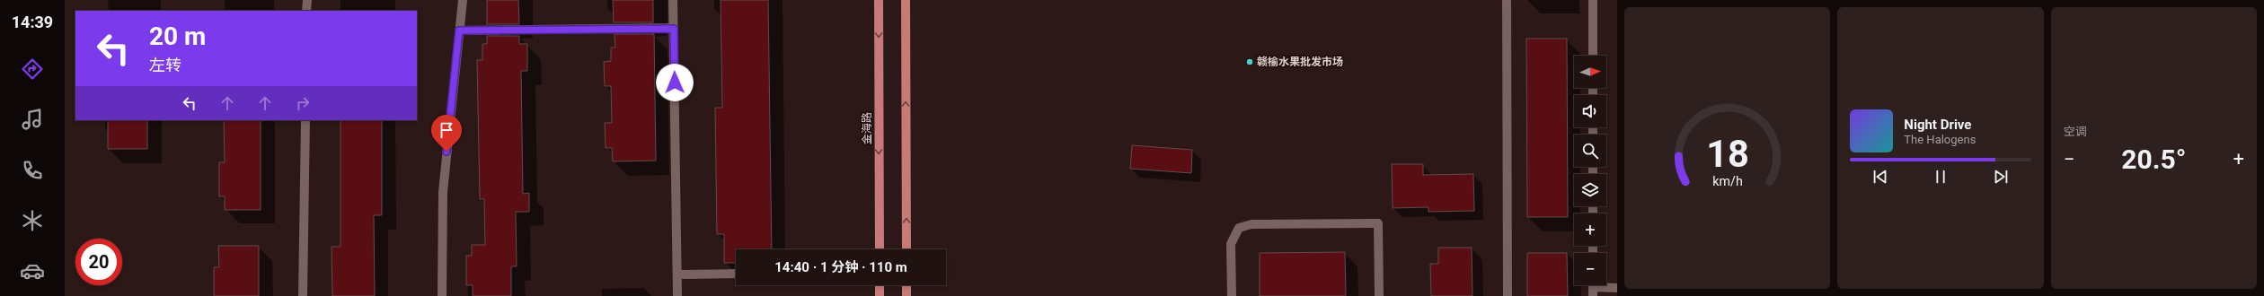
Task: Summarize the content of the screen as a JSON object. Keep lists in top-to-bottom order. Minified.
{"streets":{"main road":["金海路"]},"places":["赣榆水果批发市场"],"north":"right","page":{"tabs":"14:39","tile":"空调","turn":["20 m","左转"],"map_buttons":["+","−"],"song":["Night Drive","The Halogens"],"heat":["−","20.5°","+"],"limit":"20","trip":"14:40 · 1 分钟 · 110 m","gauge":["18","km/h"]}}
